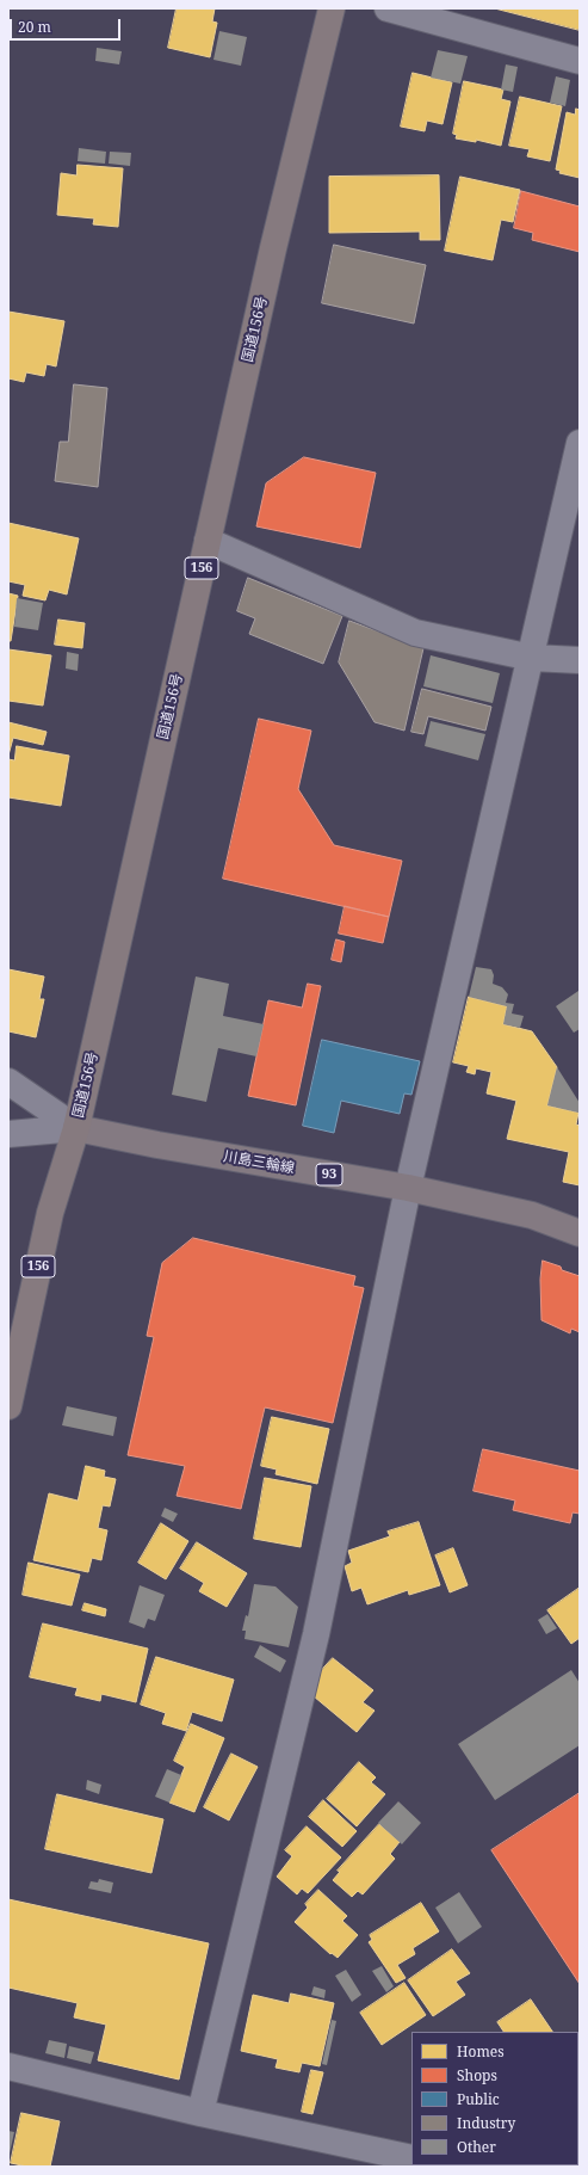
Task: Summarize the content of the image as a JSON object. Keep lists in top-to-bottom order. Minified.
{"streets":{"highway":["国道156号","156"],"main road":["川島三輪線","93"]},"crossings":[["国道156号","川島三輪線"]],"legend":["Homes","Shops","Public","Industry","Other"],"scale_bar":"20 m"}
